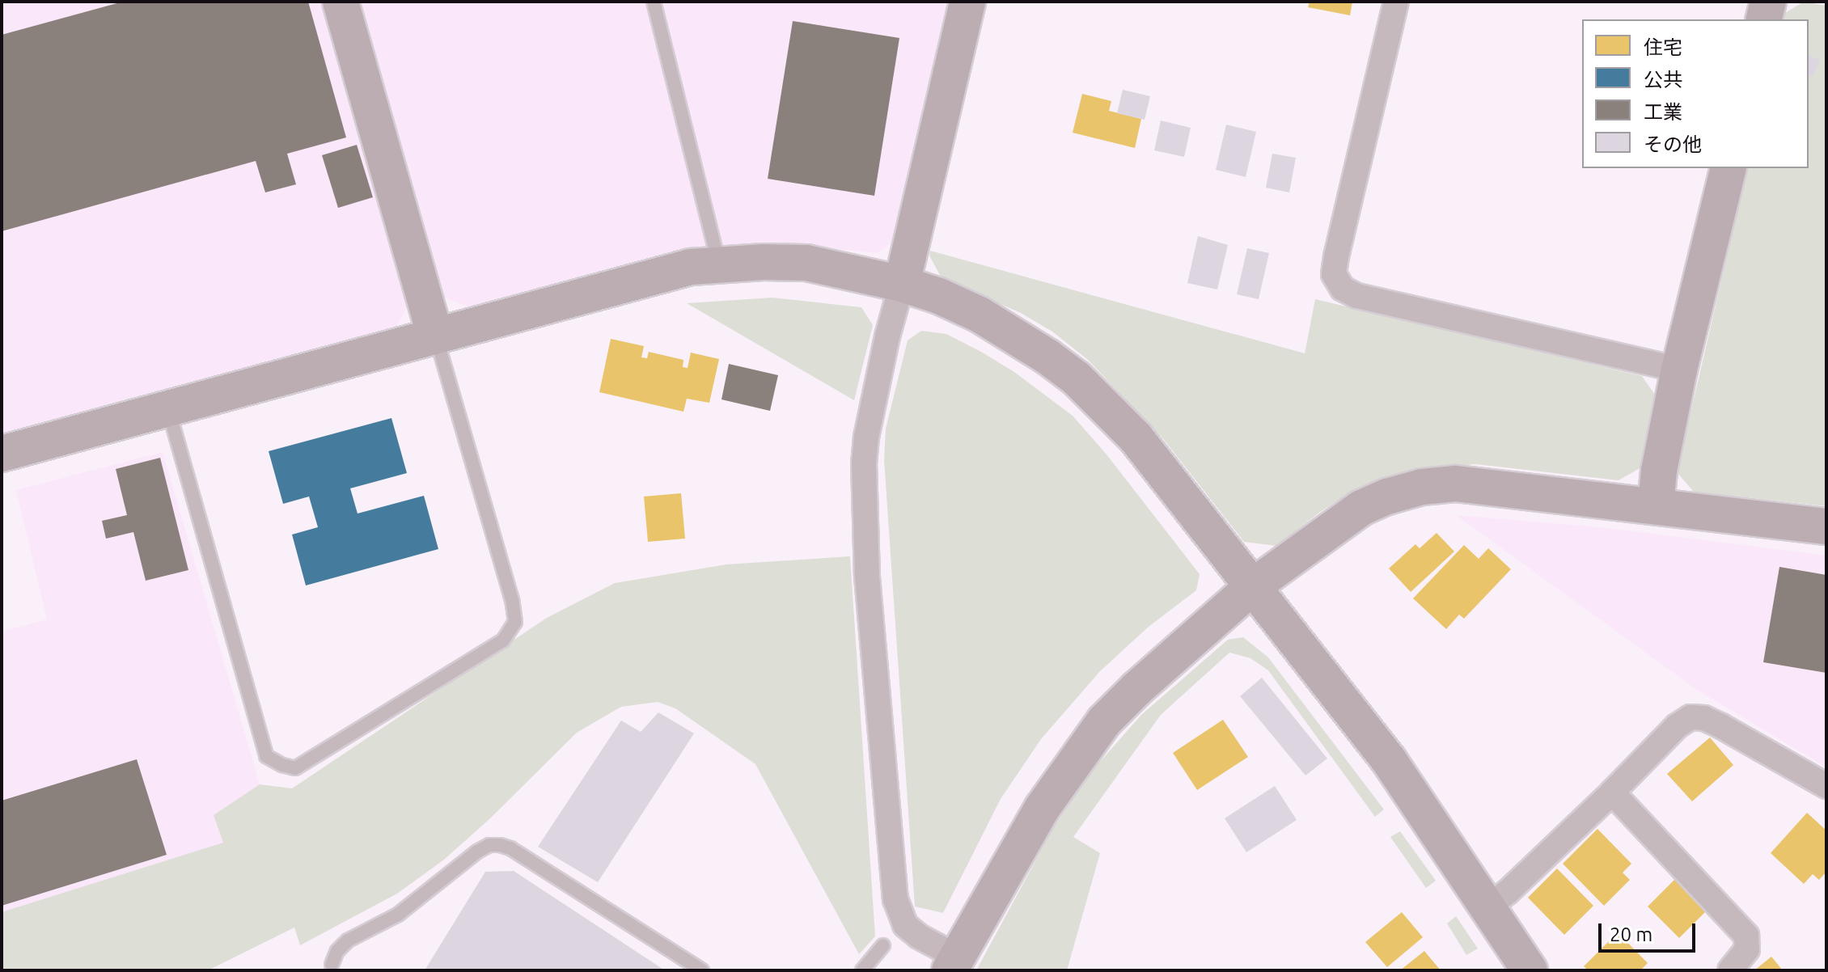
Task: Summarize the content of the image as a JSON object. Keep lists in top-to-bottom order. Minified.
{"legend":["住宅","公共","工業","その他"],"scale_bar":"20 m"}
